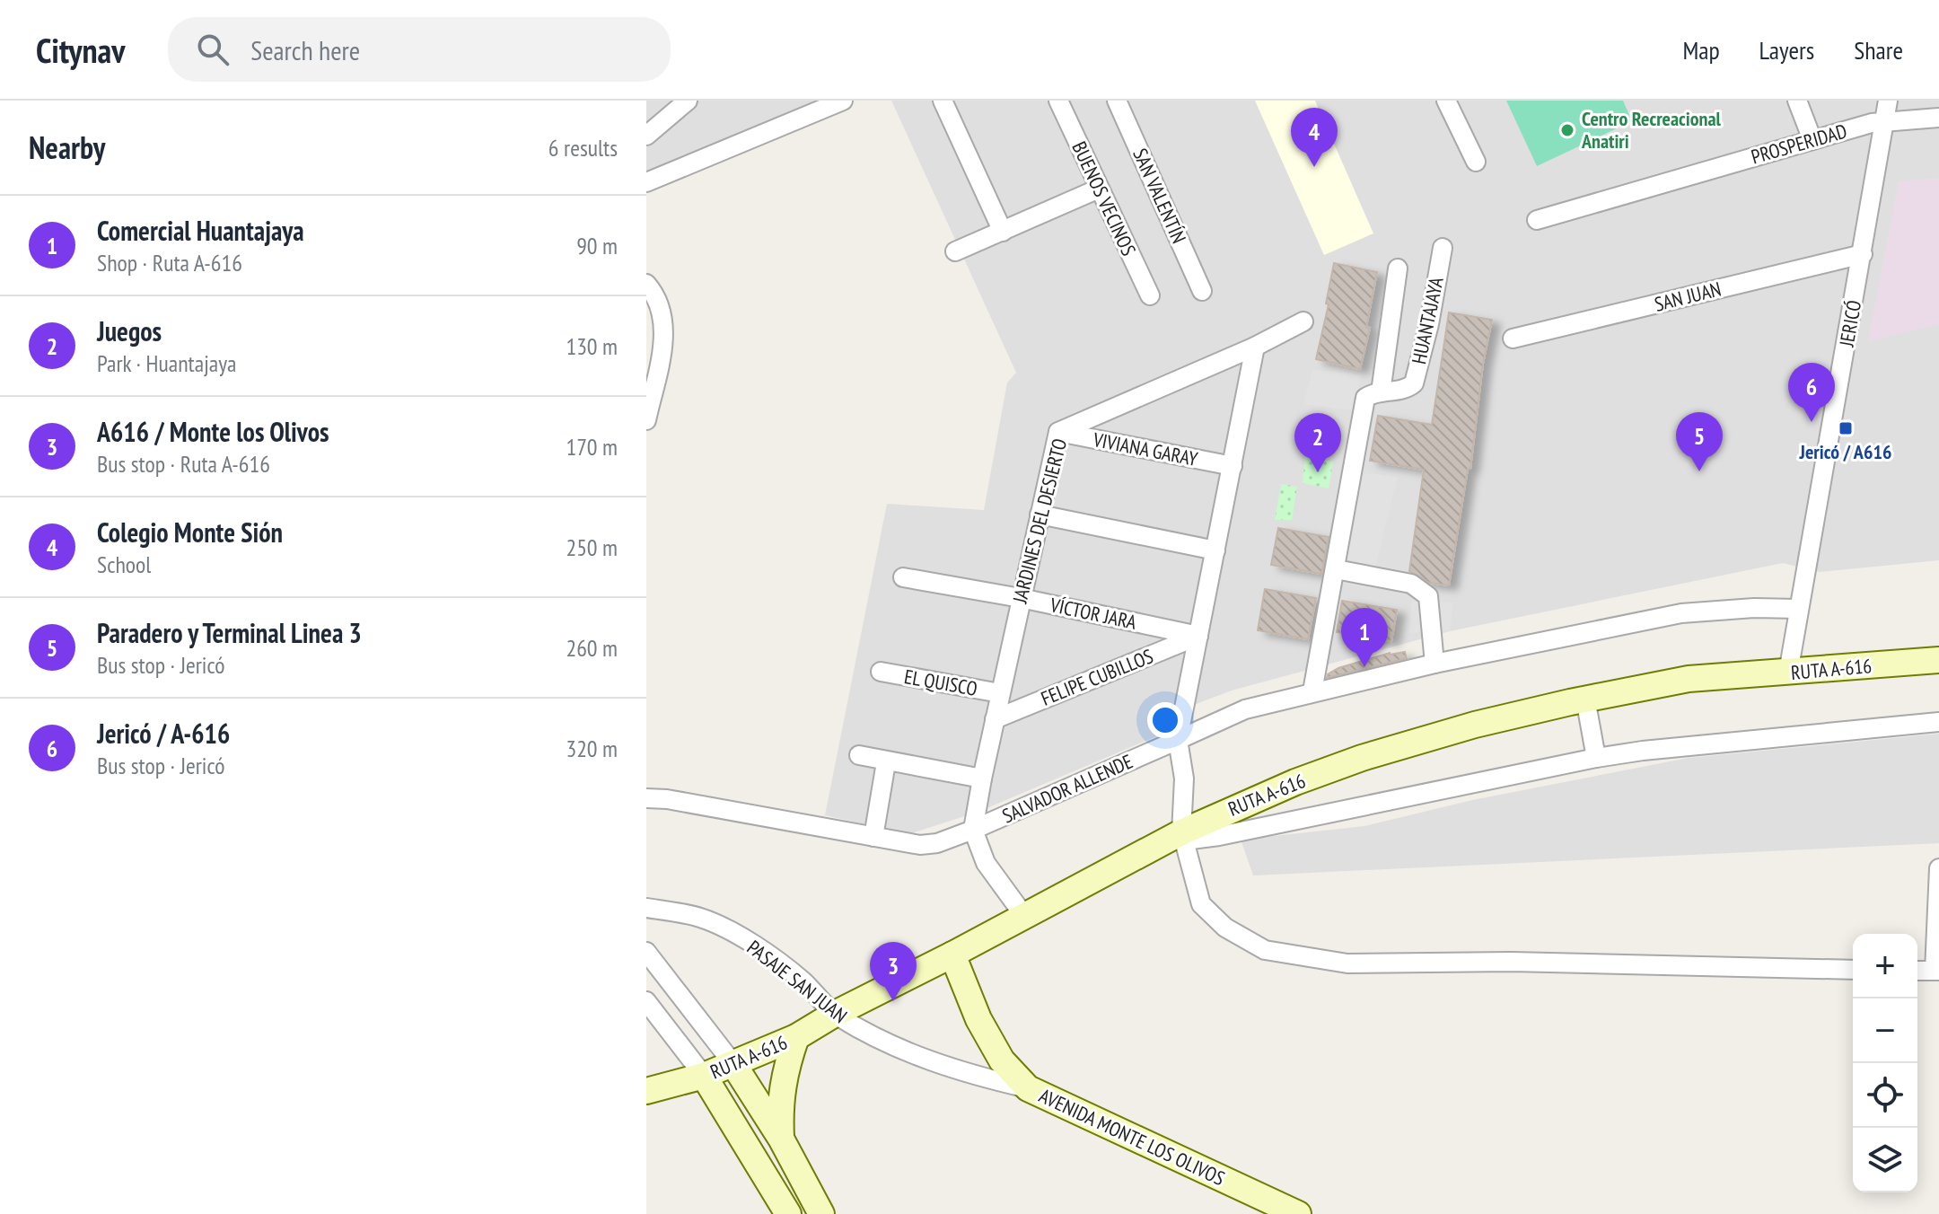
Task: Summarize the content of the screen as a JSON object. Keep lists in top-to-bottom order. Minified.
{"streets":{"main road":["RUTA A-616","AVENIDA MONTE LOS OLIVOS"],"street":["PROSPERIDAD","SAN VALENTÍN","BUENOS VECINOS","SAN JUAN","HUANTAJAYA","JERICÓ","VIVIANA GARAY","JARDINES DEL DESIERTO","VÍCTOR JARA","FELIPE CUBILLOS","EL QUISCO","SALVADOR ALLENDE","PASAJE SAN JUAN"]},"crossings":[["PROSPERIDAD","JERICÓ"],["SAN JUAN","JERICÓ"],["JERICÓ","RUTA A-616"],["VIVIANA GARAY","JARDINES DEL DESIERTO"],["JARDINES DEL DESIERTO","VÍCTOR JARA"],["JARDINES DEL DESIERTO","FELIPE CUBILLOS"],["JARDINES DEL DESIERTO","EL QUISCO"],["JARDINES DEL DESIERTO","SALVADOR ALLENDE"],["VÍCTOR JARA","FELIPE CUBILLOS"],["RUTA A-616","PASAJE SAN JUAN"],["RUTA A-616","AVENIDA MONTE LOS OLIVOS"],["PASAJE SAN JUAN","AVENIDA MONTE LOS OLIVOS"]],"places":{"other":["Centro Recreacional Anatiri"],"transit":["Jericó / A616"]},"page":{"header":"Citynav","search":"Search here","nav":["Map","Layers","Share"],"heading":["Nearby","6 results"],"pins":["4","6","5","2","1","3"],"list":[{"mark":"1","name":"Comercial Huantajaya","note":"Shop · Ruta A-616","value":"90 m"},{"mark":"2","name":"Juegos","note":"Park · Huantajaya","value":"130 m"},{"mark":"3","name":"A616 / Monte los Olivos","note":"Bus stop · Ruta A-616","value":"170 m"},{"mark":"4","name":"Colegio Monte Sión","note":"School","value":"250 m"},{"mark":"5","name":"Paradero y Terminal Linea 3","note":"Bus stop · Jericó","value":"260 m"},{"mark":"6","name":"Jericó / A-616","note":"Bus stop · Jericó","value":"320 m"}],"map_buttons":["+","−"]}}
